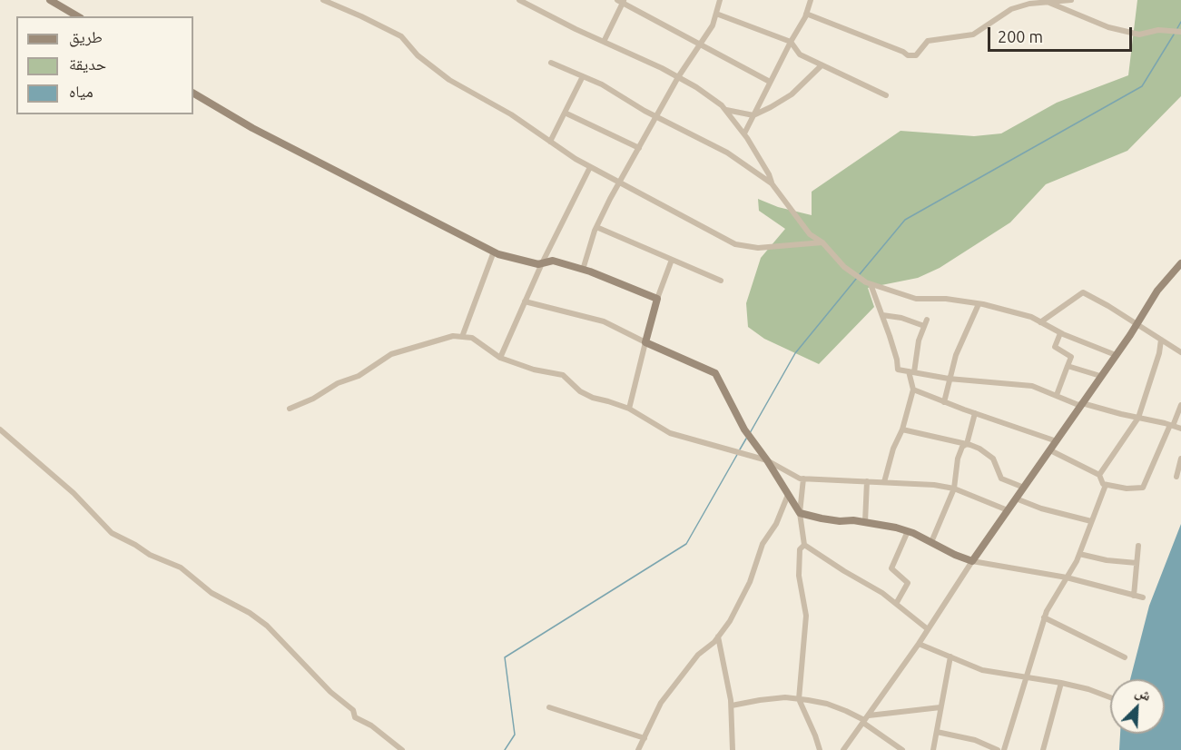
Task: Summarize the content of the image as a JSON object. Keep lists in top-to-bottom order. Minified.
{"legend":["طريق","حديقة","مياه"],"scale_bar":"200 m","north":"top right"}
